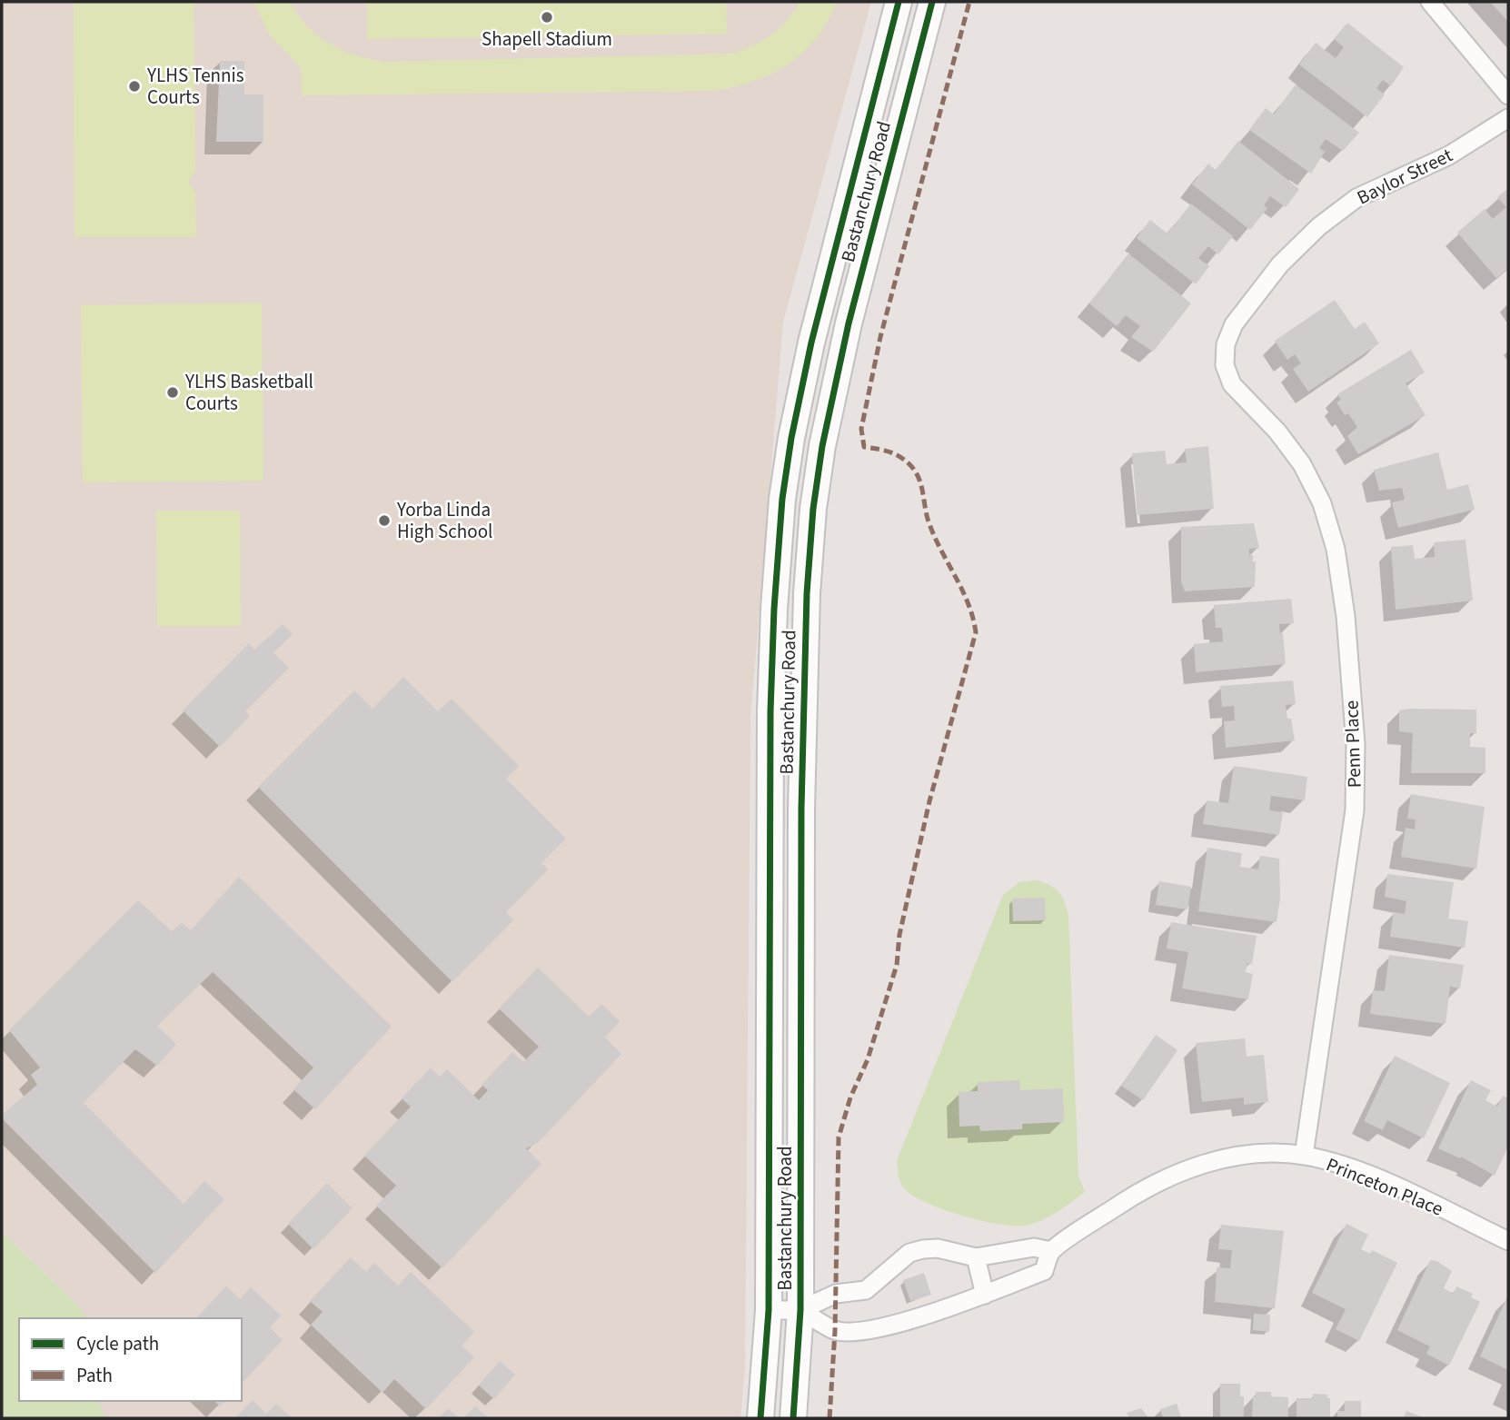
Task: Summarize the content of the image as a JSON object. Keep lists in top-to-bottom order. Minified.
{"streets":{"main road":["Bastanchury Road"],"street":["Baylor Street","Penn Place","Princeton Place"]},"crossings":[["Baylor Street","Penn Place"],["Bastanchury Road","Princeton Place"],["Penn Place","Princeton Place"]],"places":["Shapell Stadium","YLHS Tennis Courts","YLHS Basketball Courts","Yorba Linda High School"],"legend":["Cycle path","Path"]}
